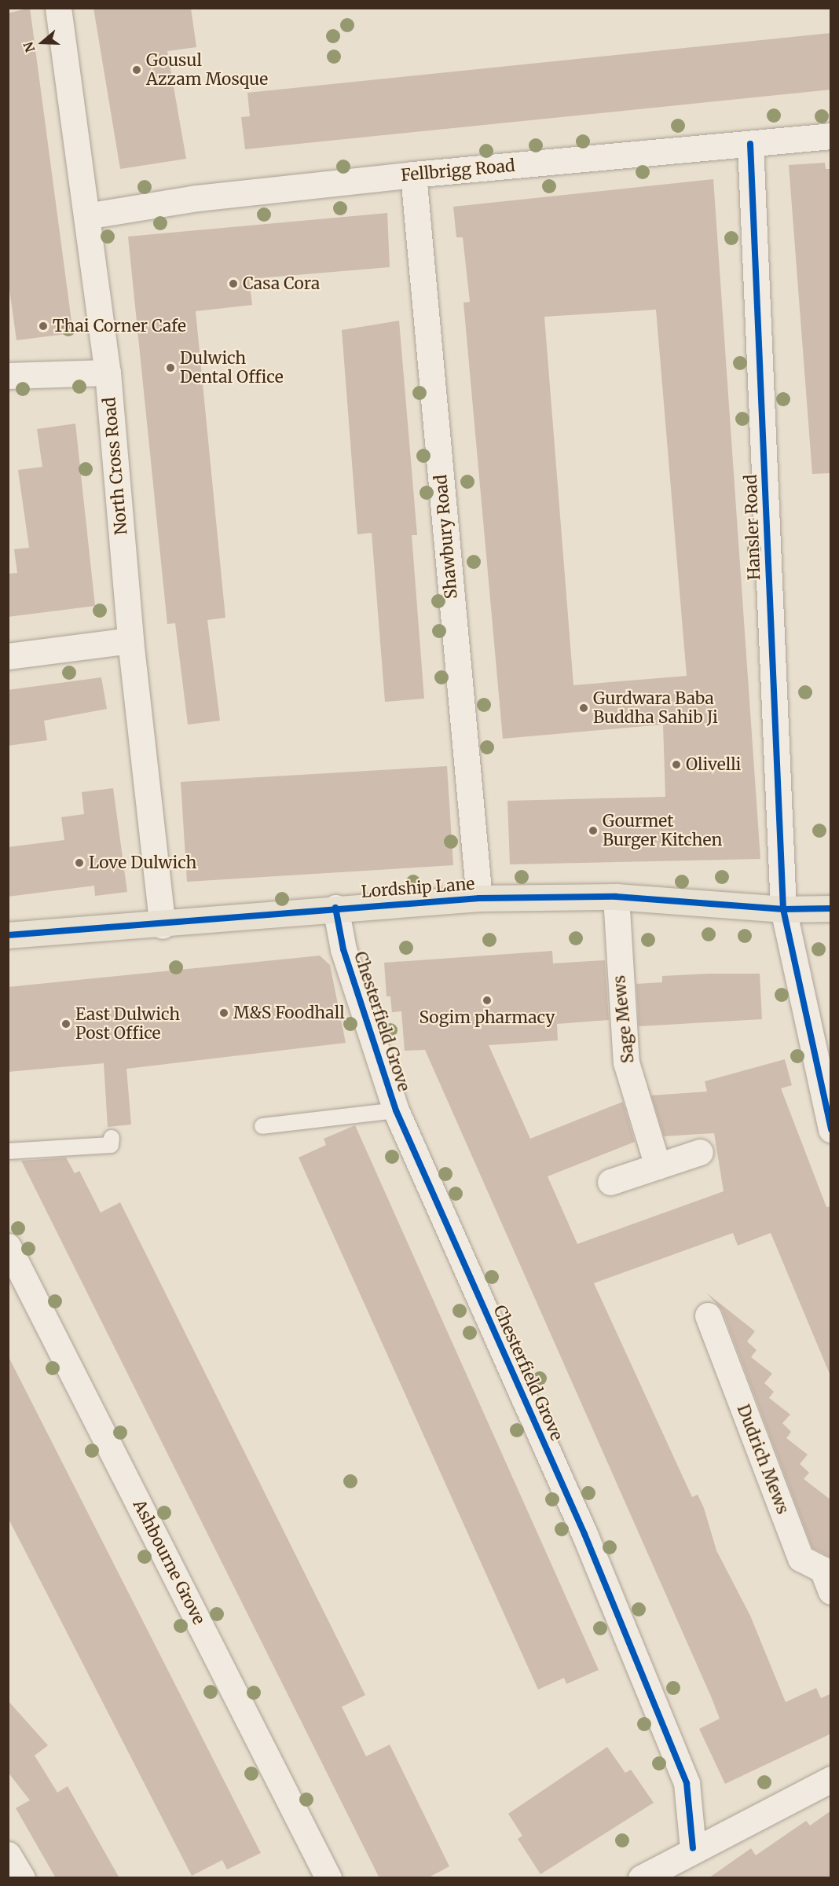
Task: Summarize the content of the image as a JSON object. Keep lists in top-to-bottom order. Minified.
{"streets":{"main road":["Lordship Lane"],"street":["Fellbrigg Road","North Cross Road","Hansler Road","Shawbury Road","Sage Mews","Chesterfield Grove","Dudrich Mews","Ashbourne Grove"]},"crossings":[["Fellbrigg Road","North Cross Road"],["Fellbrigg Road","Hansler Road"],["Fellbrigg Road","Shawbury Road"],["North Cross Road","Lordship Lane"],["Hansler Road","Lordship Lane"],["Shawbury Road","Lordship Lane"],["Lordship Lane","Sage Mews"],["Lordship Lane","Chesterfield Grove"]],"places":["Gousul Azzam Mosque","Casa Cora","Thai Corner Cafe","Dulwich Dental Office","Gurdwara Baba Buddha Sahib Ji","Olivelli","Gourmet Burger Kitchen","Love Dulwich","Sogim pharmacy","M&S Foodhall","East Dulwich Post Office"],"north":"left"}
